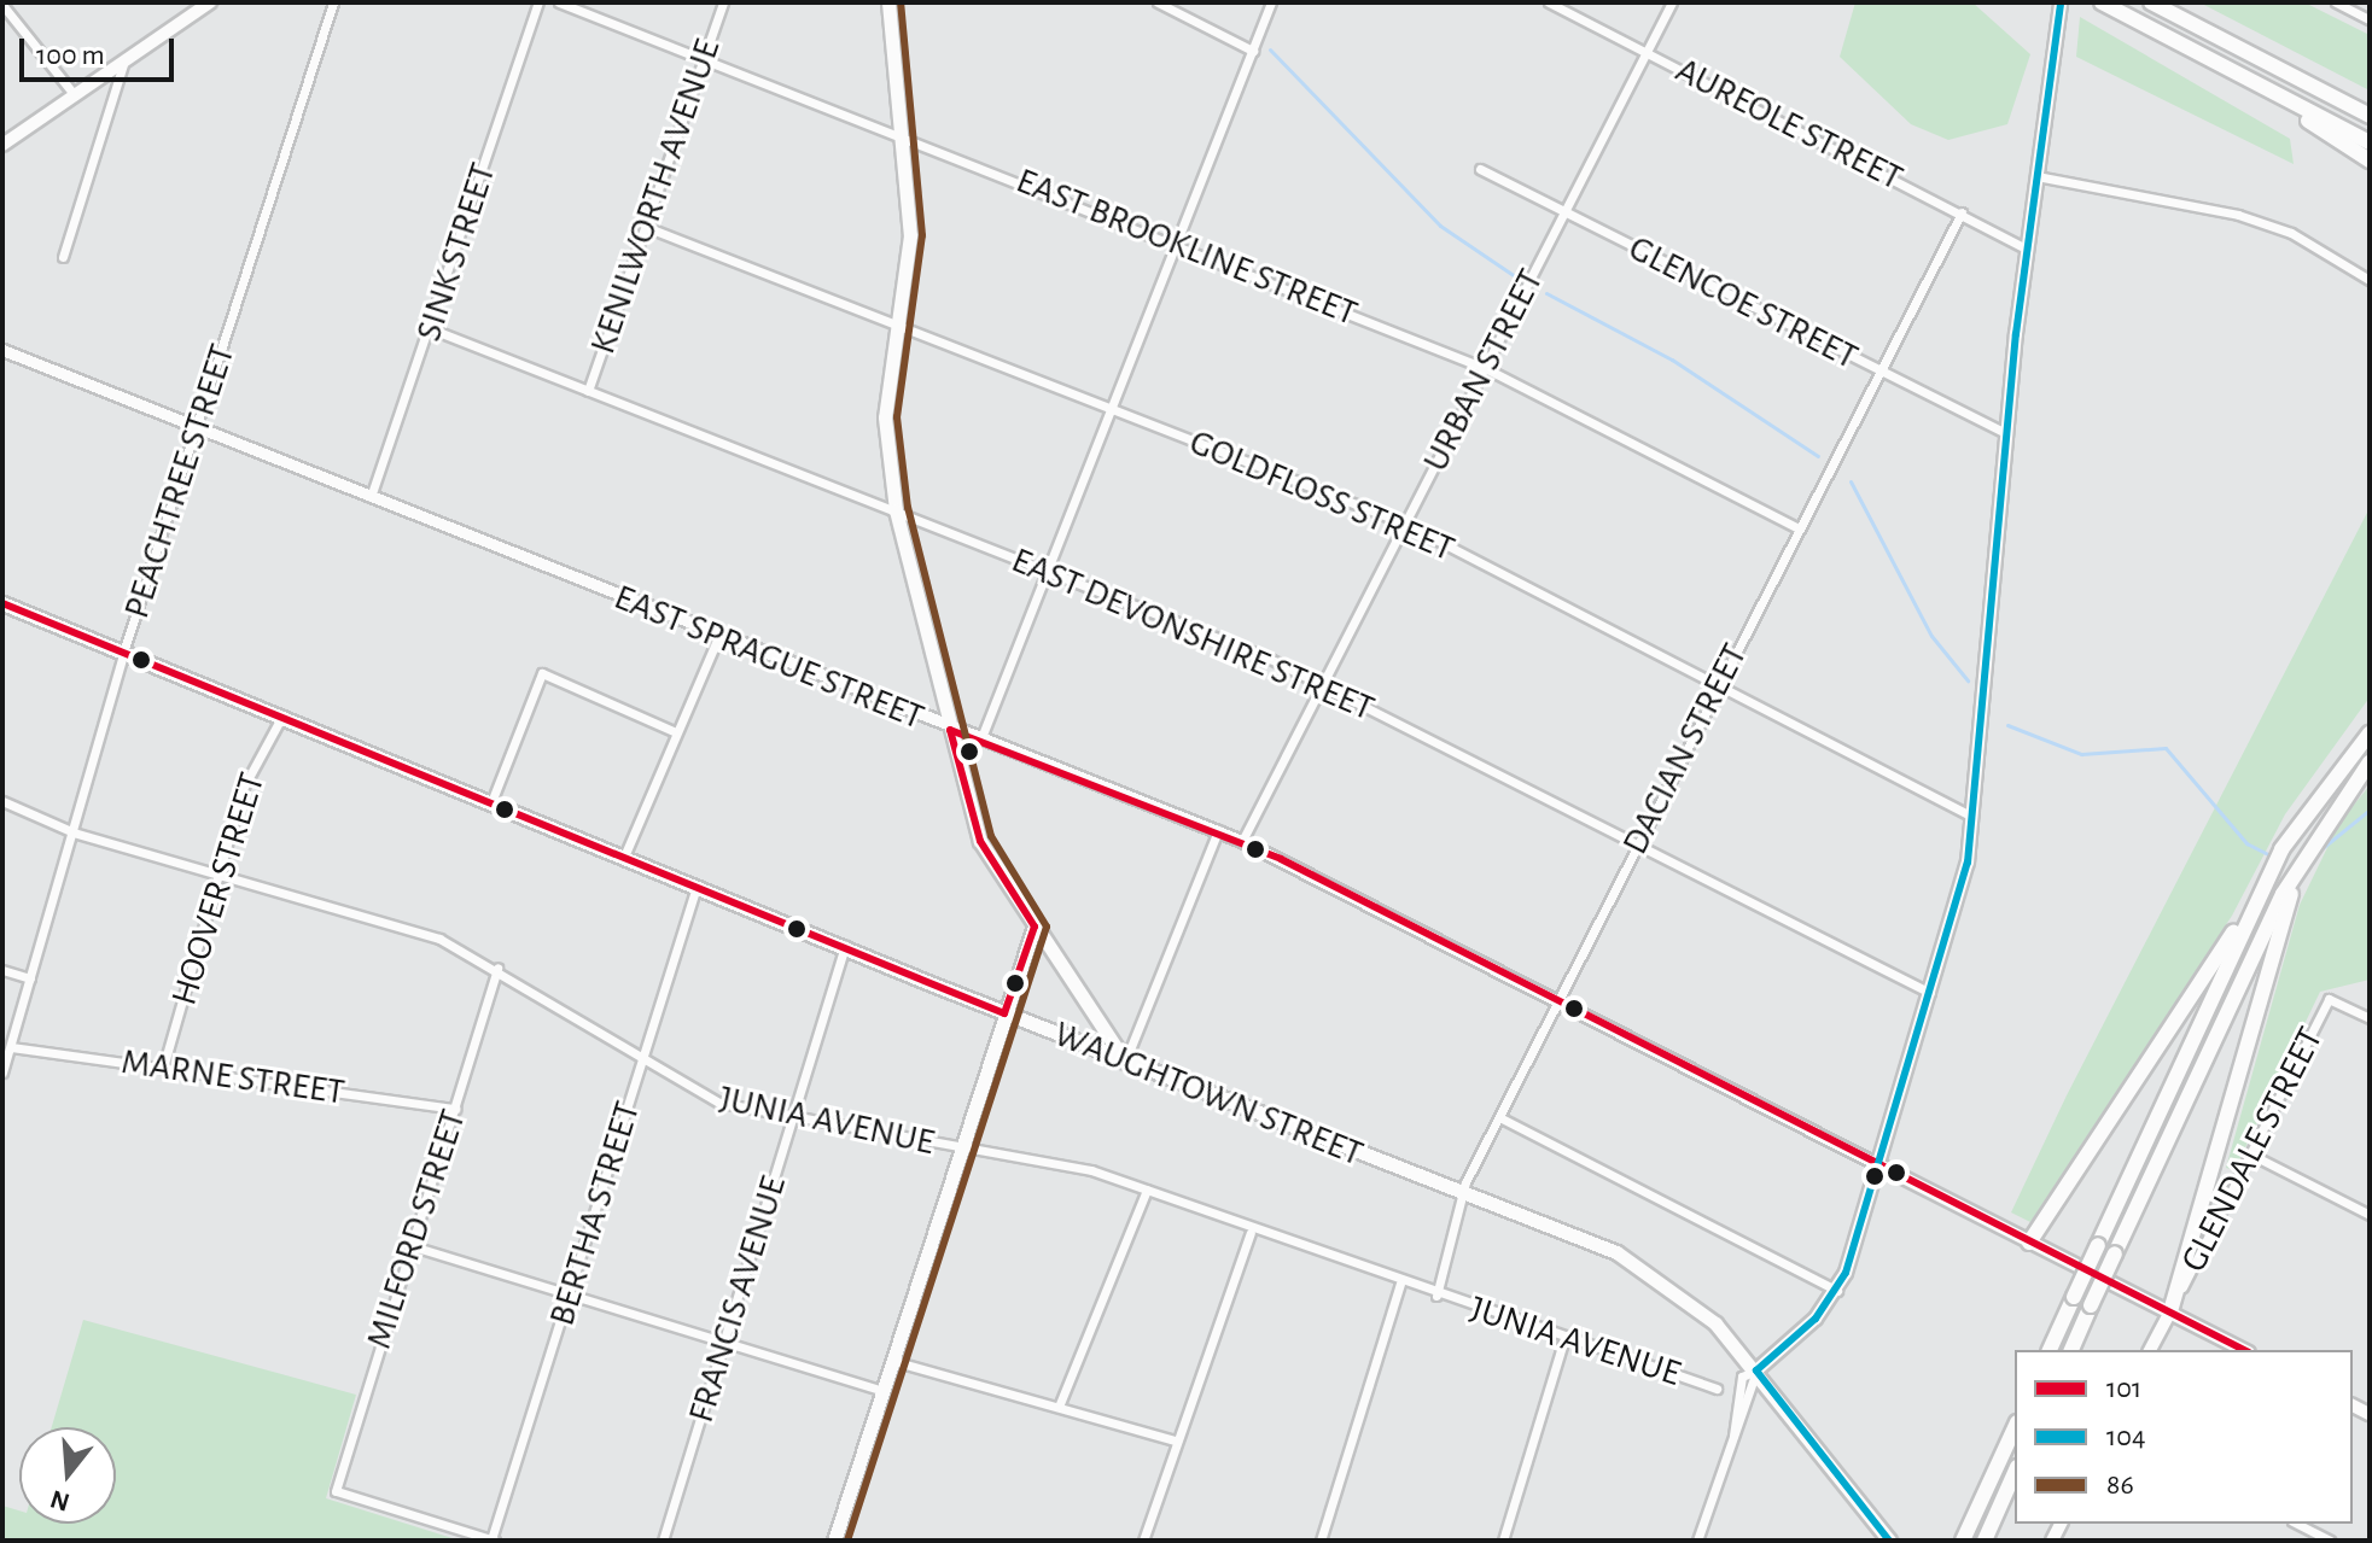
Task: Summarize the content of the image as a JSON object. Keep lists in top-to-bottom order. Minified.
{"streets":{"main road":["EAST SPRAGUE STREET","WAUGHTOWN STREET","GLENDALE STREET"],"street":["AUREOLE STREET","KENILWORTH AVENUE","EAST BROOKLINE STREET","SINK STREET","GLENCOE STREET","URBAN STREET","PEACHTREE STREET","GOLDFLOSS STREET","EAST DEVONSHIRE STREET","DACIAN STREET","HOOVER STREET","MARNE STREET","JUNIA AVENUE","BERTHA STREET","MILFORD STREET","FRANCIS AVENUE"]},"crossings":[["AUREOLE STREET","URBAN STREET"],["AUREOLE STREET","DACIAN STREET"],["KENILWORTH AVENUE","EAST BROOKLINE STREET"],["KENILWORTH AVENUE","GOLDFLOSS STREET"],["KENILWORTH AVENUE","EAST DEVONSHIRE STREET"],["EAST BROOKLINE STREET","URBAN STREET"],["EAST BROOKLINE STREET","DACIAN STREET"],["SINK STREET","EAST DEVONSHIRE STREET"],["SINK STREET","EAST SPRAGUE STREET"],["GLENCOE STREET","URBAN STREET"],["GLENCOE STREET","DACIAN STREET"],["URBAN STREET","GOLDFLOSS STREET"],["URBAN STREET","EAST DEVONSHIRE STREET"],["URBAN STREET","EAST SPRAGUE STREET"],["PEACHTREE STREET","EAST SPRAGUE STREET"],["PEACHTREE STREET","MARNE STREET"],["PEACHTREE STREET","WAUGHTOWN STREET"],["PEACHTREE STREET","JUNIA AVENUE"],["GOLDFLOSS STREET","DACIAN STREET"],["EAST DEVONSHIRE STREET","DACIAN STREET"],["EAST SPRAGUE STREET","DACIAN STREET"],["EAST SPRAGUE STREET","GLENDALE STREET"],["DACIAN STREET","WAUGHTOWN STREET"],["DACIAN STREET","JUNIA AVENUE"],["HOOVER STREET","MARNE STREET"],["HOOVER STREET","WAUGHTOWN STREET"],["HOOVER STREET","JUNIA AVENUE"],["MARNE STREET","MILFORD STREET"],["WAUGHTOWN STREET","BERTHA STREET"],["WAUGHTOWN STREET","FRANCIS AVENUE"],["JUNIA AVENUE","BERTHA STREET"],["JUNIA AVENUE","MILFORD STREET"],["JUNIA AVENUE","FRANCIS AVENUE"],["BERTHA STREET","MILFORD STREET"]],"lines":["transit line 104","transit line 86","transit line 101"],"legend":["101","104","86"],"scale_bar":"100 m","north":"bottom"}
